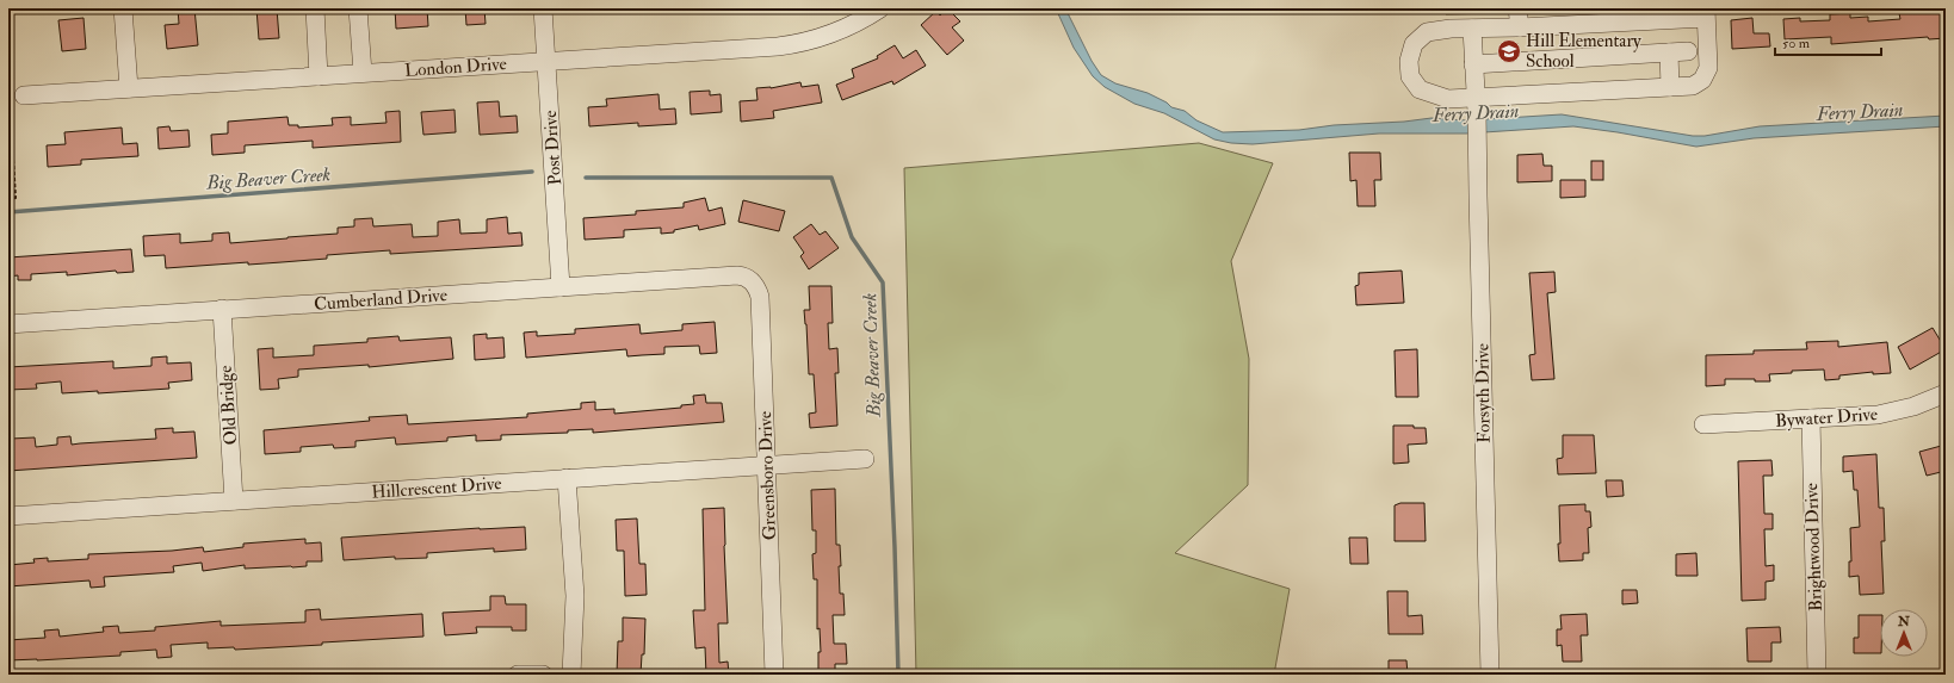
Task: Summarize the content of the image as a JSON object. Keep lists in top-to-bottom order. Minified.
{"streets":{"street":["London Drive","Post Drive","Cumberland Drive","Forsyth Drive","Old Bridge","Bywater Drive","Greensboro Drive","Hillcrescent Drive","Brightwood Drive"]},"crossings":[["London Drive","Post Drive"],["Post Drive","Cumberland Drive"],["Cumberland Drive","Old Bridge"],["Cumberland Drive","Greensboro Drive"],["Old Bridge","Hillcrescent Drive"],["Bywater Drive","Brightwood Drive"],["Greensboro Drive","Hillcrescent Drive"]],"water":["Ferry Drain","Big Beaver Creek"],"places":{"school or university":["Hill Elementary School"]},"scale_bar":"50 m","north":"top"}
